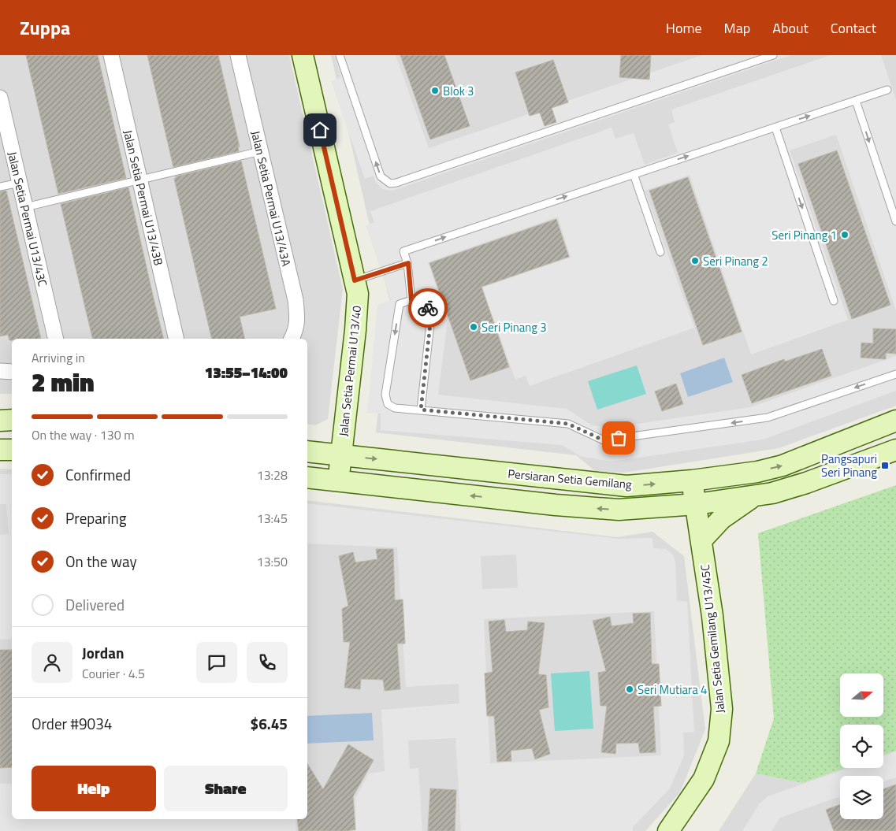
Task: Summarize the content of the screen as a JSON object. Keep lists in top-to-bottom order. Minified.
{"streets":{"street":["Jalan Setia Permai U13/43B","Jalan Setia Permai U13/43A","Jalan Setia Permai U13/43C","Jalan Setia Permai U13/40","Persiaran Setia Gemilang","Jalan Setia Gemilang U13/45C"]},"crossings":[["Jalan Setia Permai U13/40","Persiaran Setia Gemilang"],["Persiaran Setia Gemilang","Jalan Setia Gemilang U13/45C"]],"places":{"other":["Blok 3","Seri Pinang 1","Seri Pinang 2","Seri Pinang 3","Seri Mutiara 4"],"transit":["Pangsapuri Seri Pinang"]},"north":"right","page":{"header":"Zuppa","nav":["Home","Map","About","Contact"],"heading":["2 min","Arriving in","13:55–14:00"],"panel":["Jordan","Courier · 4.5","Order #9034","$6.45"],"bar":"On the way · 130 m","list":[["Confirmed","13:28"],["Preparing","13:45"],["On the way","13:50"],"Delivered"],"buttons":["Help","Share"]}}
